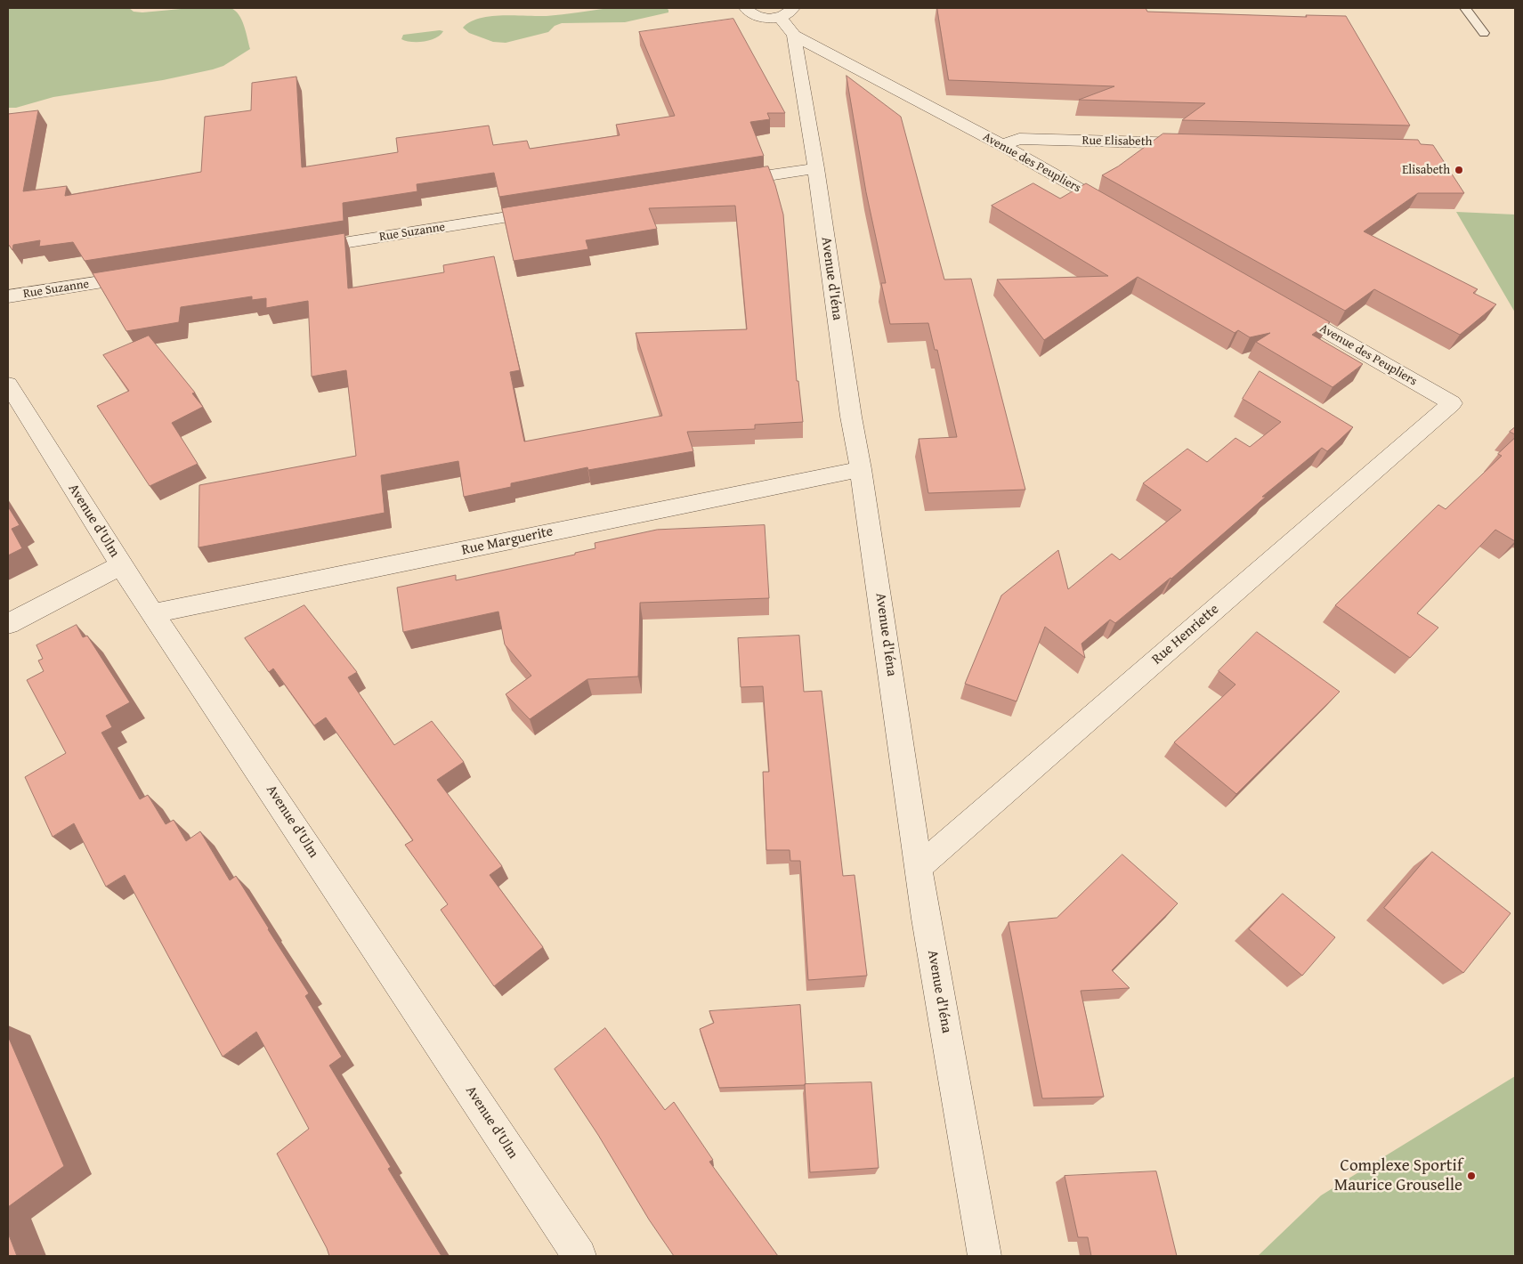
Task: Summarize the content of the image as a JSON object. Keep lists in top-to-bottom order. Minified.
{"streets":{"street":["Rue Elisabeth","Avenue des Peupliers","Rue Suzanne","Avenue d'Iéna","Avenue d'Ulm","Rue Marguerite","Rue Henriette"]},"crossings":[["Rue Elisabeth","Avenue des Peupliers"],["Avenue des Peupliers","Avenue d'Iéna"],["Avenue des Peupliers","Rue Henriette"],["Avenue d'Iéna","Rue Marguerite"],["Avenue d'Iéna","Rue Henriette"],["Avenue d'Ulm","Rue Marguerite"]],"places":["Elisabeth","Complexe Sportif Maurice Grouselle"]}
